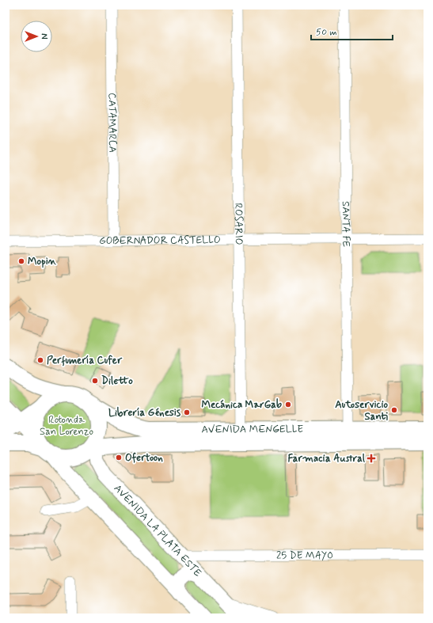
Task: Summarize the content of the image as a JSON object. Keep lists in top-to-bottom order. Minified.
{"streets":{"main road":["AVENIDA MENGELLE","AVENIDA LA PLATA ESTE"],"street":["CATAMARCA","ROSARIO","SANTA FE","GOBERNADOR CASTELLO","25 DE MAYO"]},"crossings":[["CATAMARCA","GOBERNADOR CASTELLO"],["ROSARIO","GOBERNADOR CASTELLO"],["ROSARIO","AVENIDA MENGELLE"],["SANTA FE","GOBERNADOR CASTELLO"],["SANTA FE","AVENIDA MENGELLE"],["AVENIDA MENGELLE","AVENIDA LA PLATA ESTE"],["AVENIDA LA PLATA ESTE","25 DE MAYO"]],"parks":["Rotonda San Lorenzo"],"places":{"other":["Mopin","Perfumería Cufer","Diletto","Mecánica MarGab","Autoservicio Santi","Librería Génesis","Ofertoon"],"health":["Farmacia Austral"]},"scale_bar":"50 m","north":"right"}
